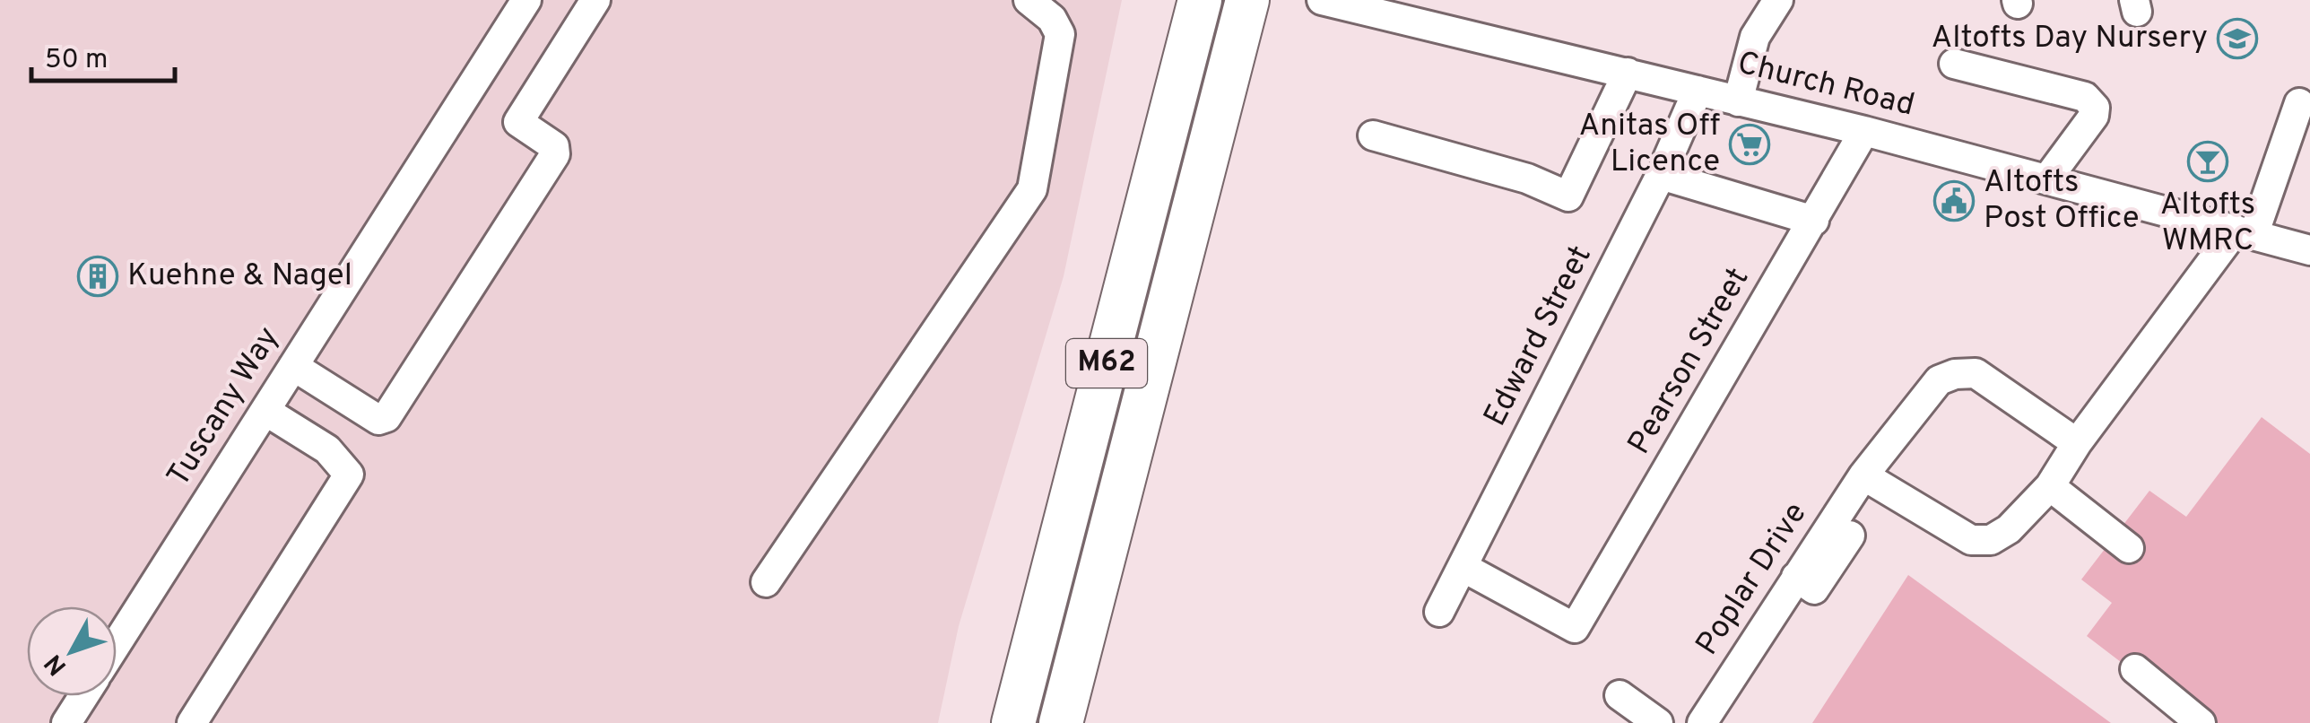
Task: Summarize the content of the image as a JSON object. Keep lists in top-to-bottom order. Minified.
{"streets":{"highway":["M62"],"street":["Church Road","Edward Street","Pearson Street","Tuscany Way","Poplar Drive"]},"crossings":[["Church Road","Edward Street"],["Church Road","Pearson Street"],["Edward Street","Pearson Street"]],"places":{"school or university":["Altofts Day Nursery"],"supermarket":["Anitas Off Licence"],"bar":["Altofts WMRC"],"public building":["Altofts Post Office"],"building":["Kuehne & Nagel"]},"scale_bar":"50 m","north":"bottom left"}
